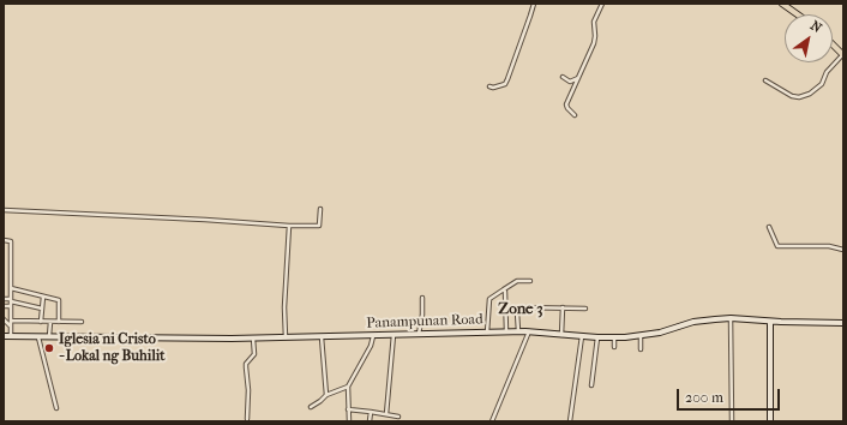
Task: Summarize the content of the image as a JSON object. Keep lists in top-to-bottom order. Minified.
{"streets":{"street":["Panampunan Road"]},"districts":["Zone 3"],"places":["Iglesia ni Cristo - Lokal ng Buhilit"],"scale_bar":"200 m","north":"top right"}
